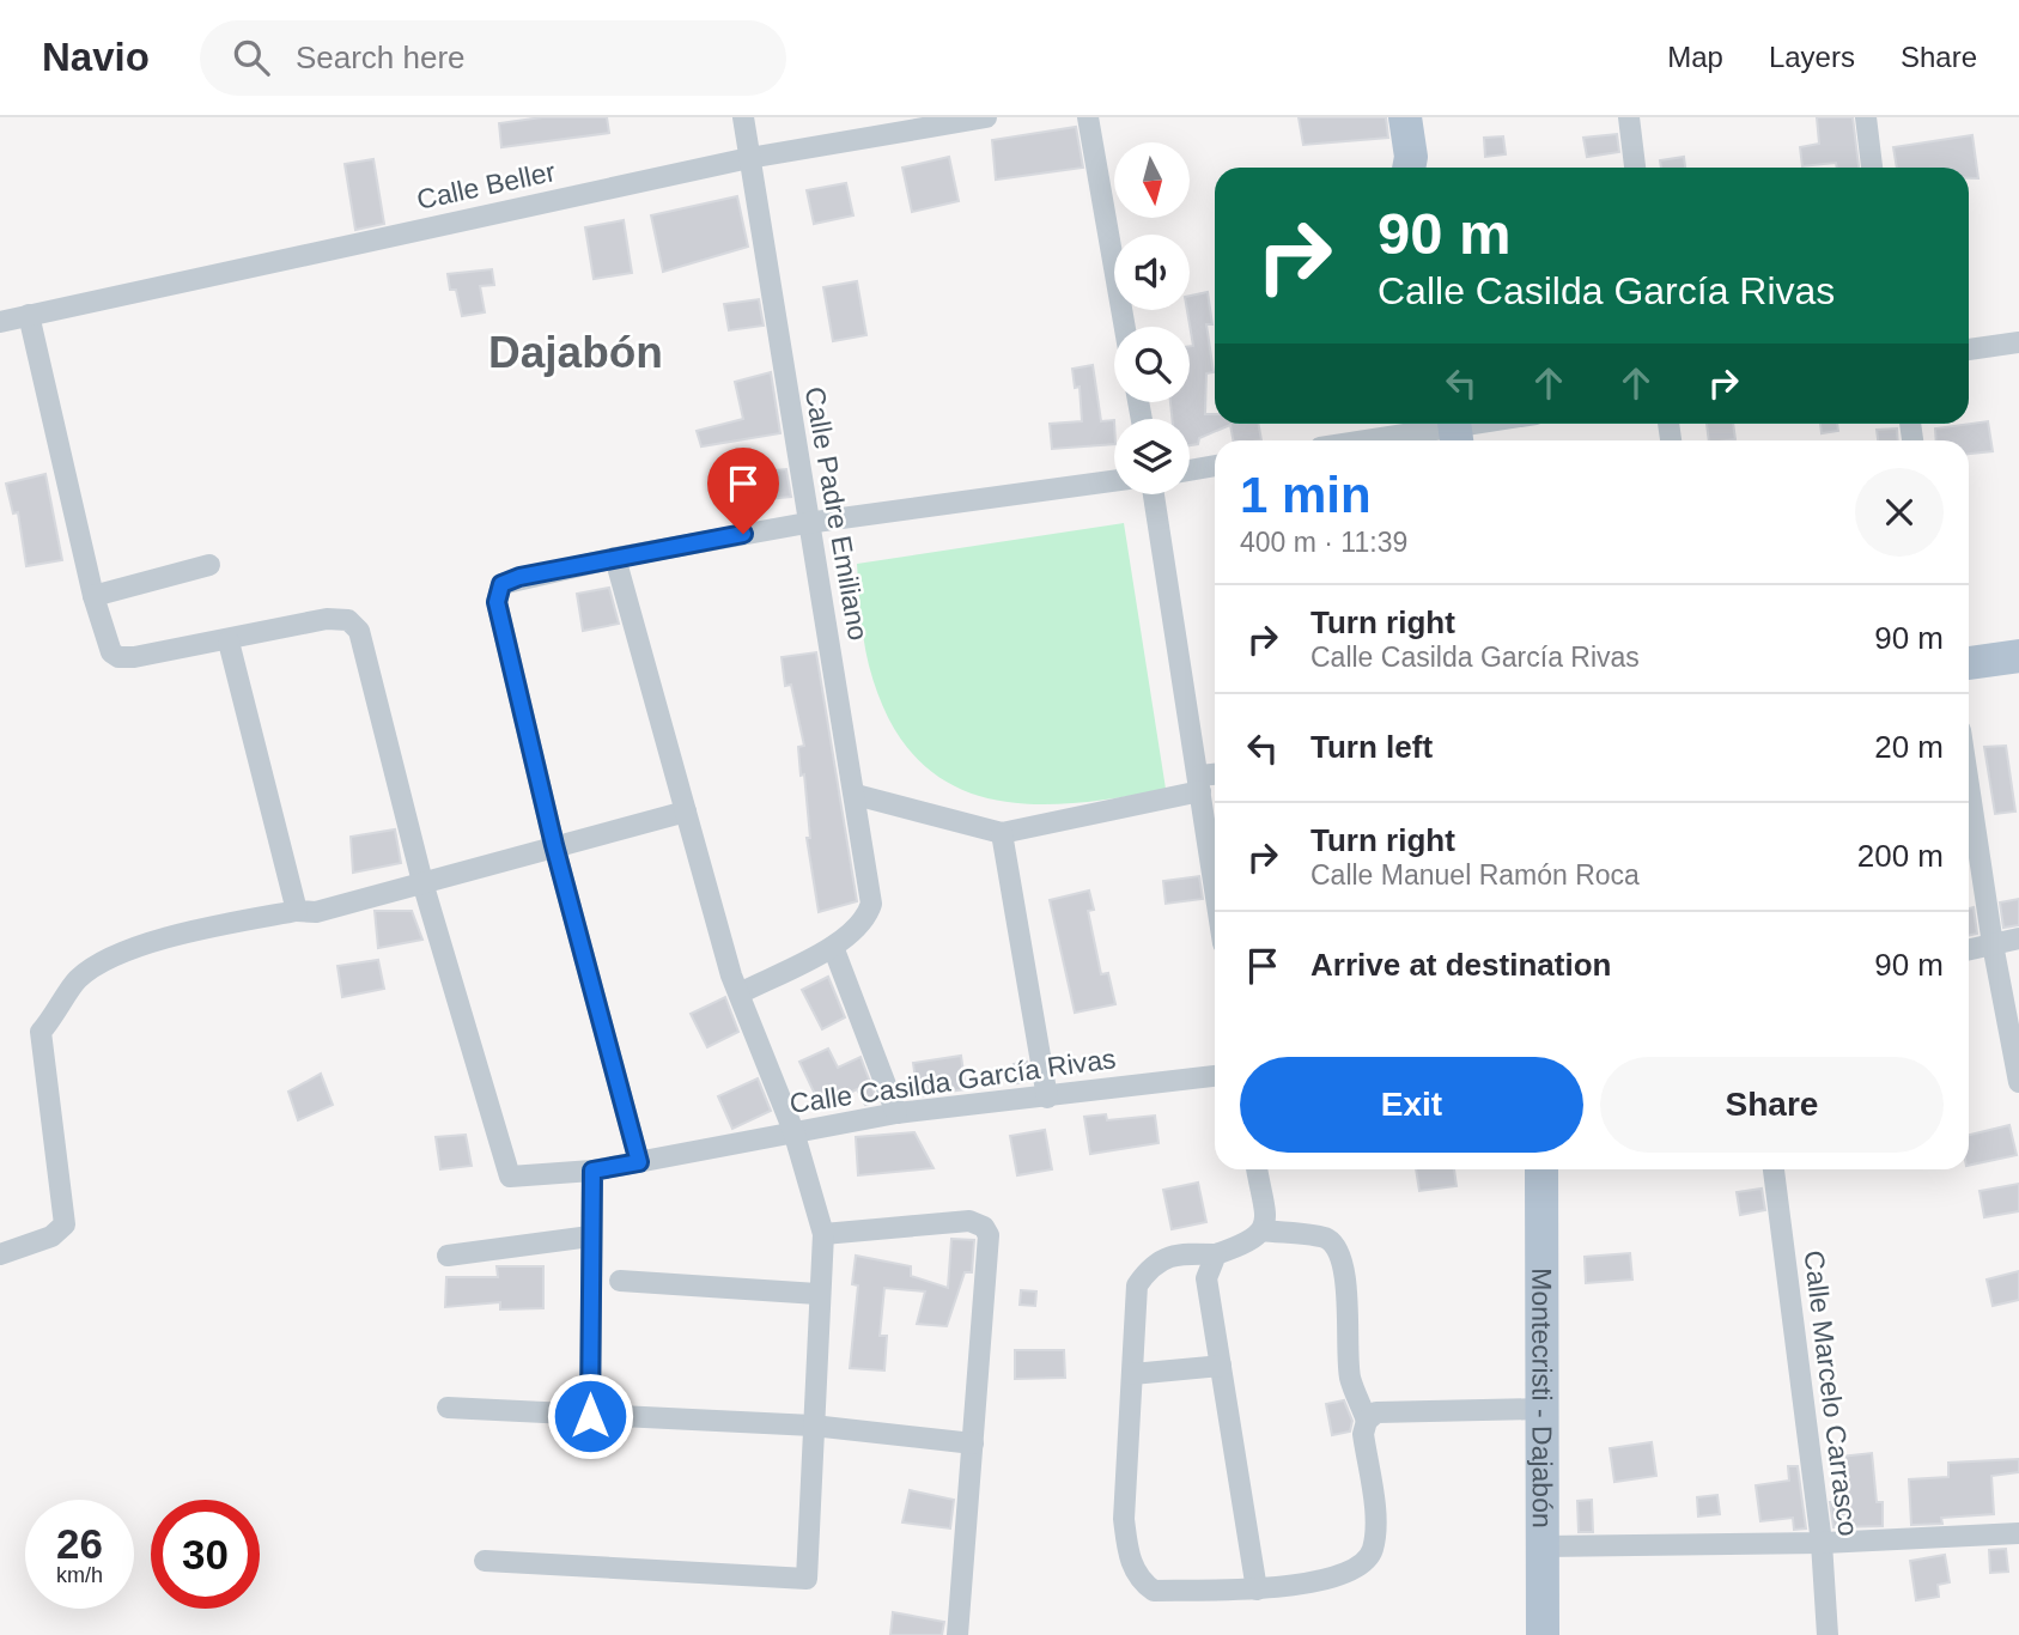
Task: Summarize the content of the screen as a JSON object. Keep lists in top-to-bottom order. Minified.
{"streets":{"main road":["Montecristi - Dajabón"],"street":["Calle Beller","Calle Padre Emiliano","Calle Casilda García Rivas","Calle Marcelo Carrasco"]},"crossings":[["Calle Beller","Calle Padre Emiliano"]],"districts":["Dajabón"],"north":"bottom","page":{"header":"Navio","search":"Search here","nav":["Map","Layers","Share"],"turn":["90 m","Calle Casilda García Rivas"],"heading":["1 min","400 m · 11:39"],"list":[{"name":"Turn right","note":"Calle Casilda García Rivas","value":"90 m"},{"name":"Turn left","value":"20 m"},{"name":"Turn right","note":"Calle Manuel Ramón Roca","value":"200 m"},{"name":"Arrive at destination","value":"90 m"}],"buttons":["Exit","Share"],"speed":"26 km/h","limit":"30"}}
